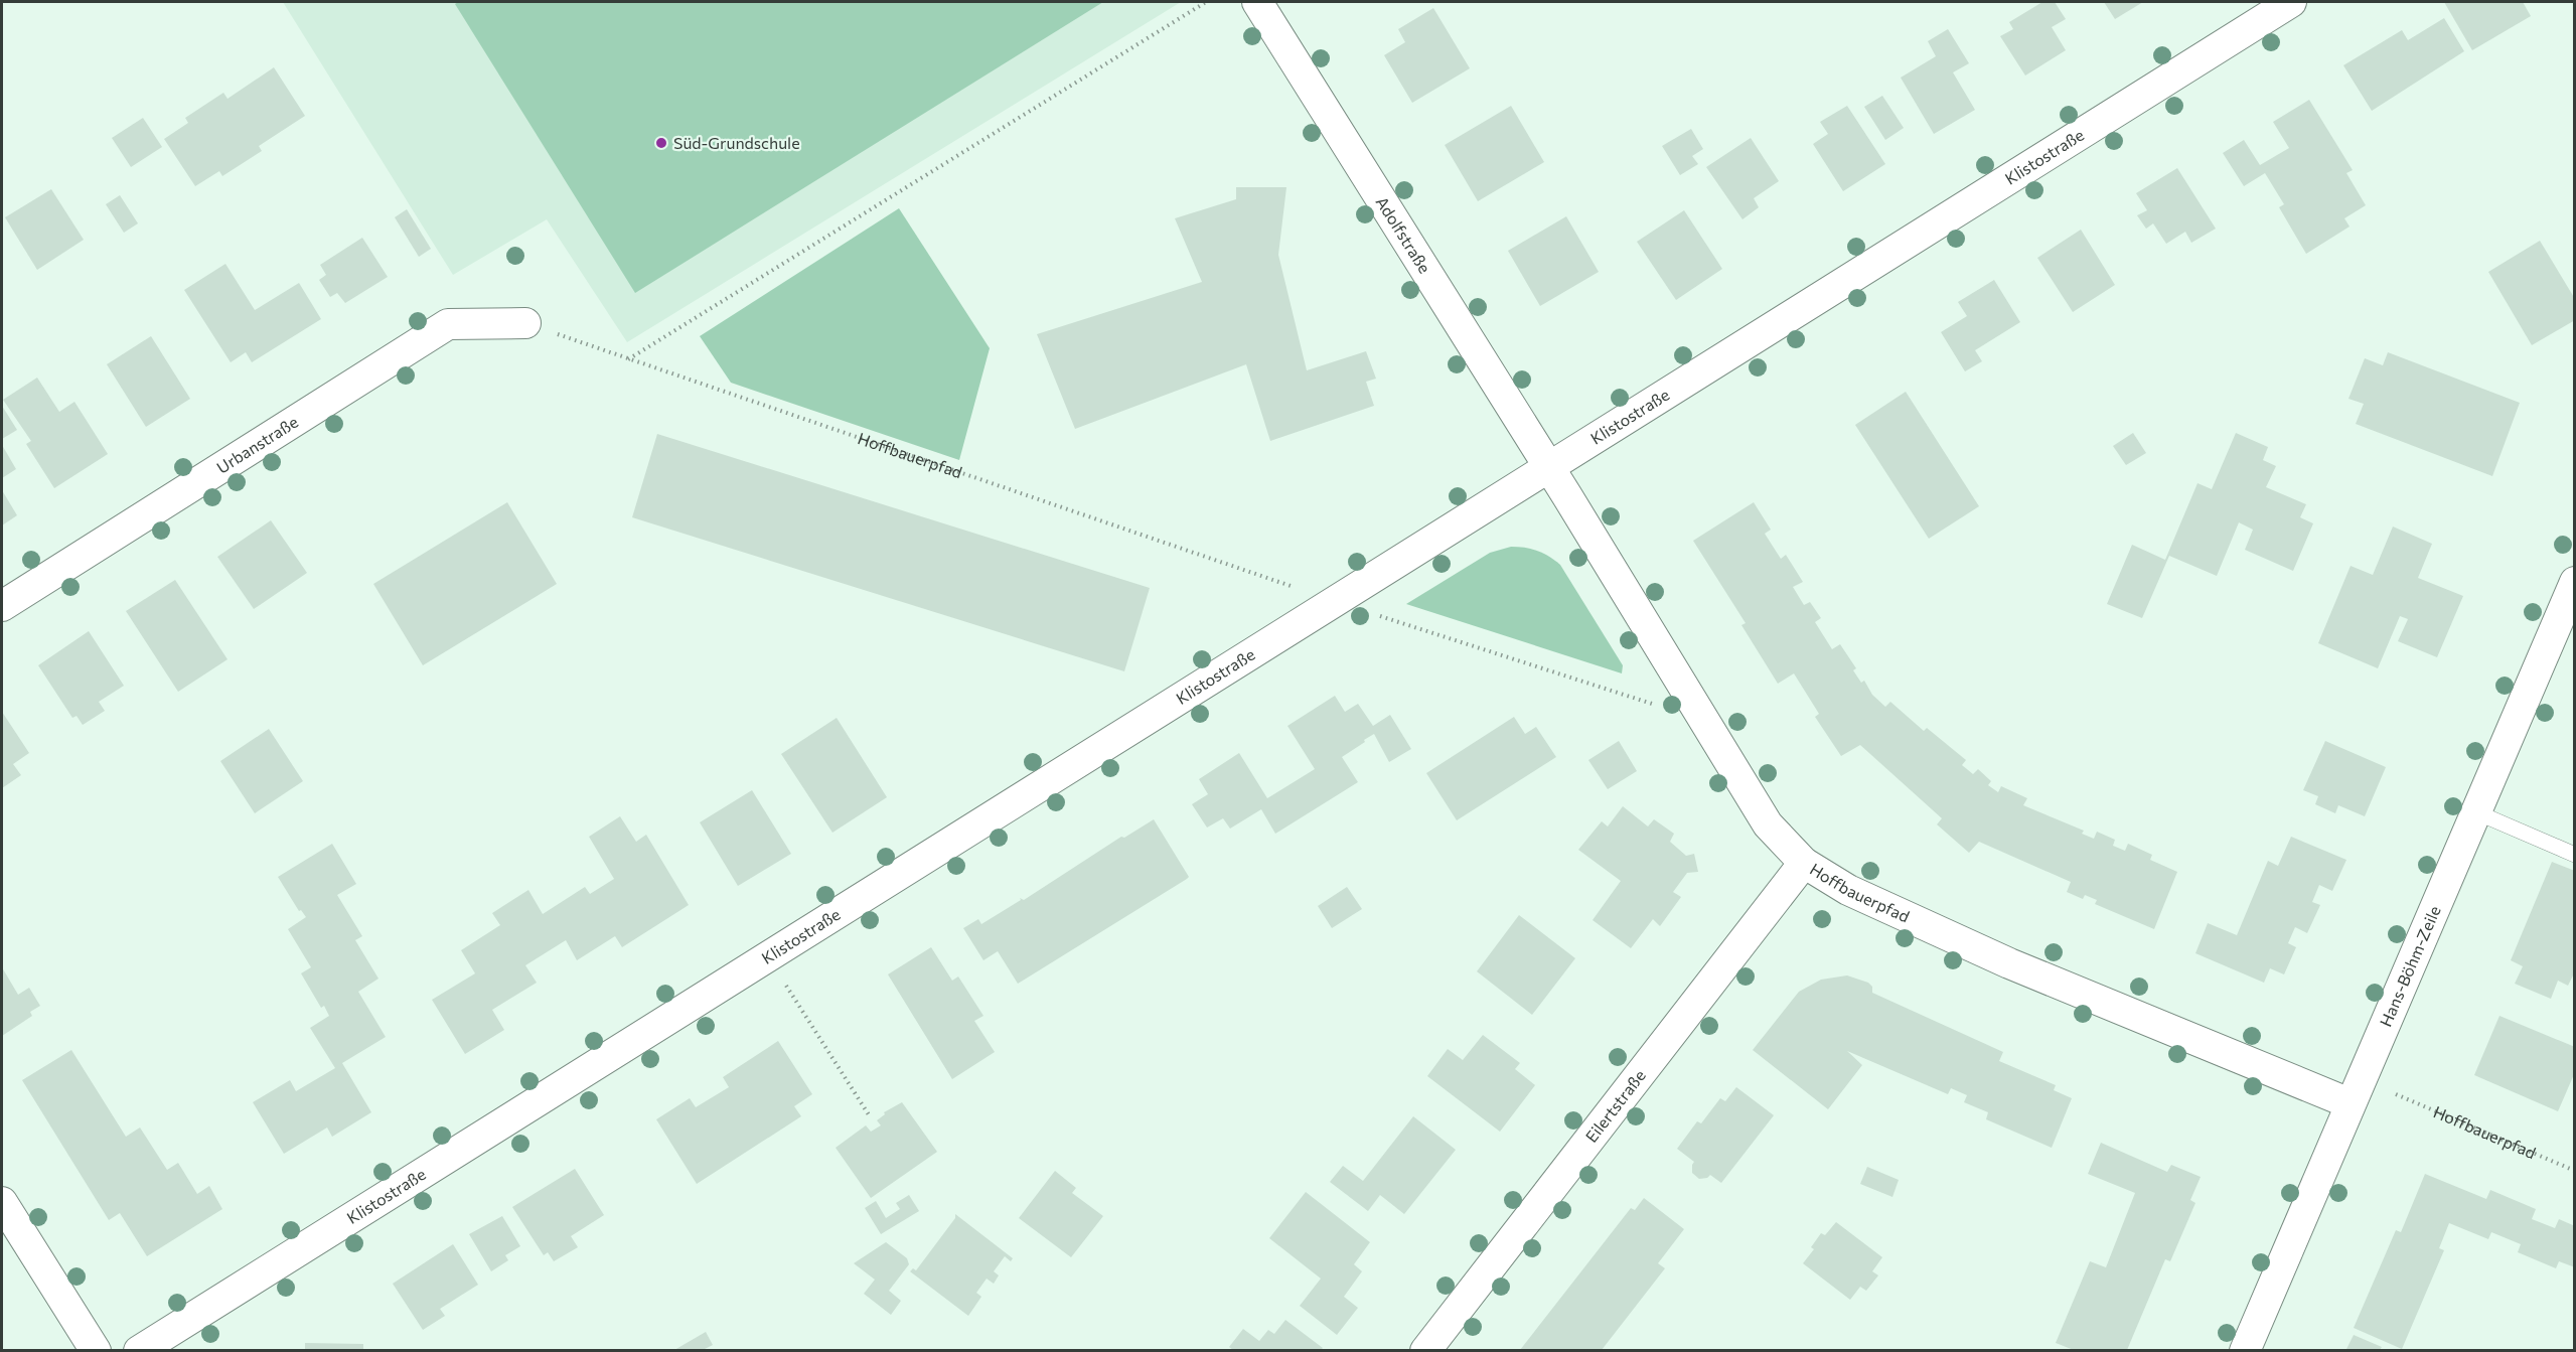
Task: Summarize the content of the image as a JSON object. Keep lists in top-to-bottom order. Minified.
{"streets":{"street":["Klistostraße","Adolfstraße","Urbanstraße","Hoffbauerpfad","Hans-Böhm-Zeile","Eilertstraße"]},"crossings":[["Klistostraße","Adolfstraße"],["Klistostraße","Hoffbauerpfad"],["Adolfstraße","Hoffbauerpfad"],["Urbanstraße","Hoffbauerpfad"],["Hoffbauerpfad","Hans-Böhm-Zeile"],["Hoffbauerpfad","Eilertstraße"]],"places":["Süd-Grundschule"]}
